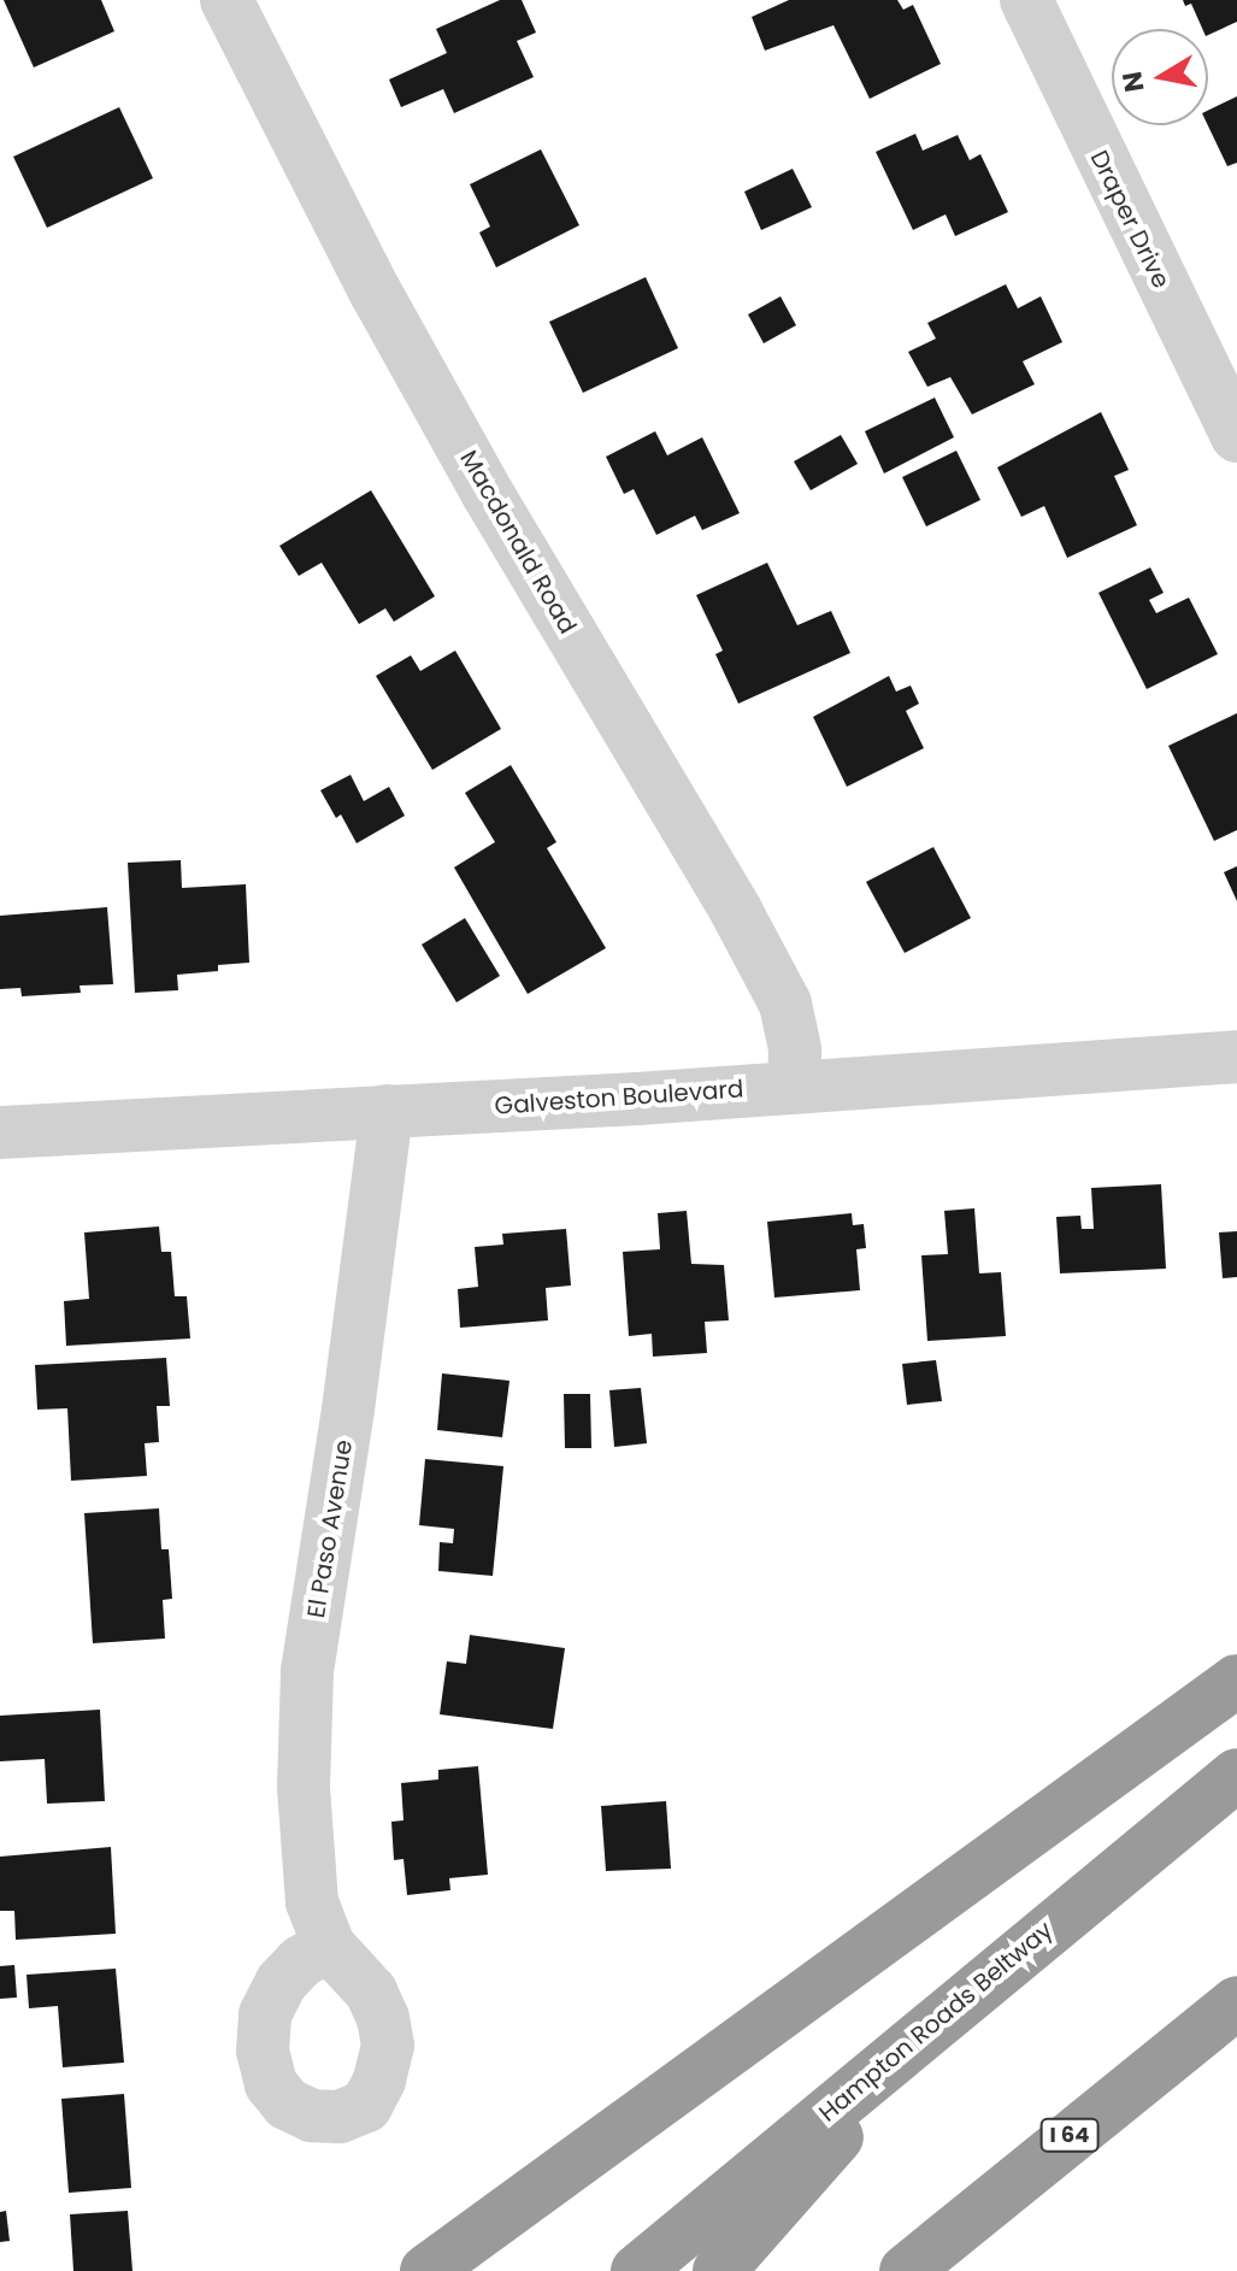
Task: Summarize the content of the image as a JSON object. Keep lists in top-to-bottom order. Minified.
{"streets":{"highway":["Hampton Roads Beltway","I 64"],"street":["Draper Drive","Macdonald Road","Galveston Boulevard","El Paso Avenue"]},"crossings":[["Macdonald Road","Galveston Boulevard"],["Galveston Boulevard","El Paso Avenue"]],"north":"left"}
